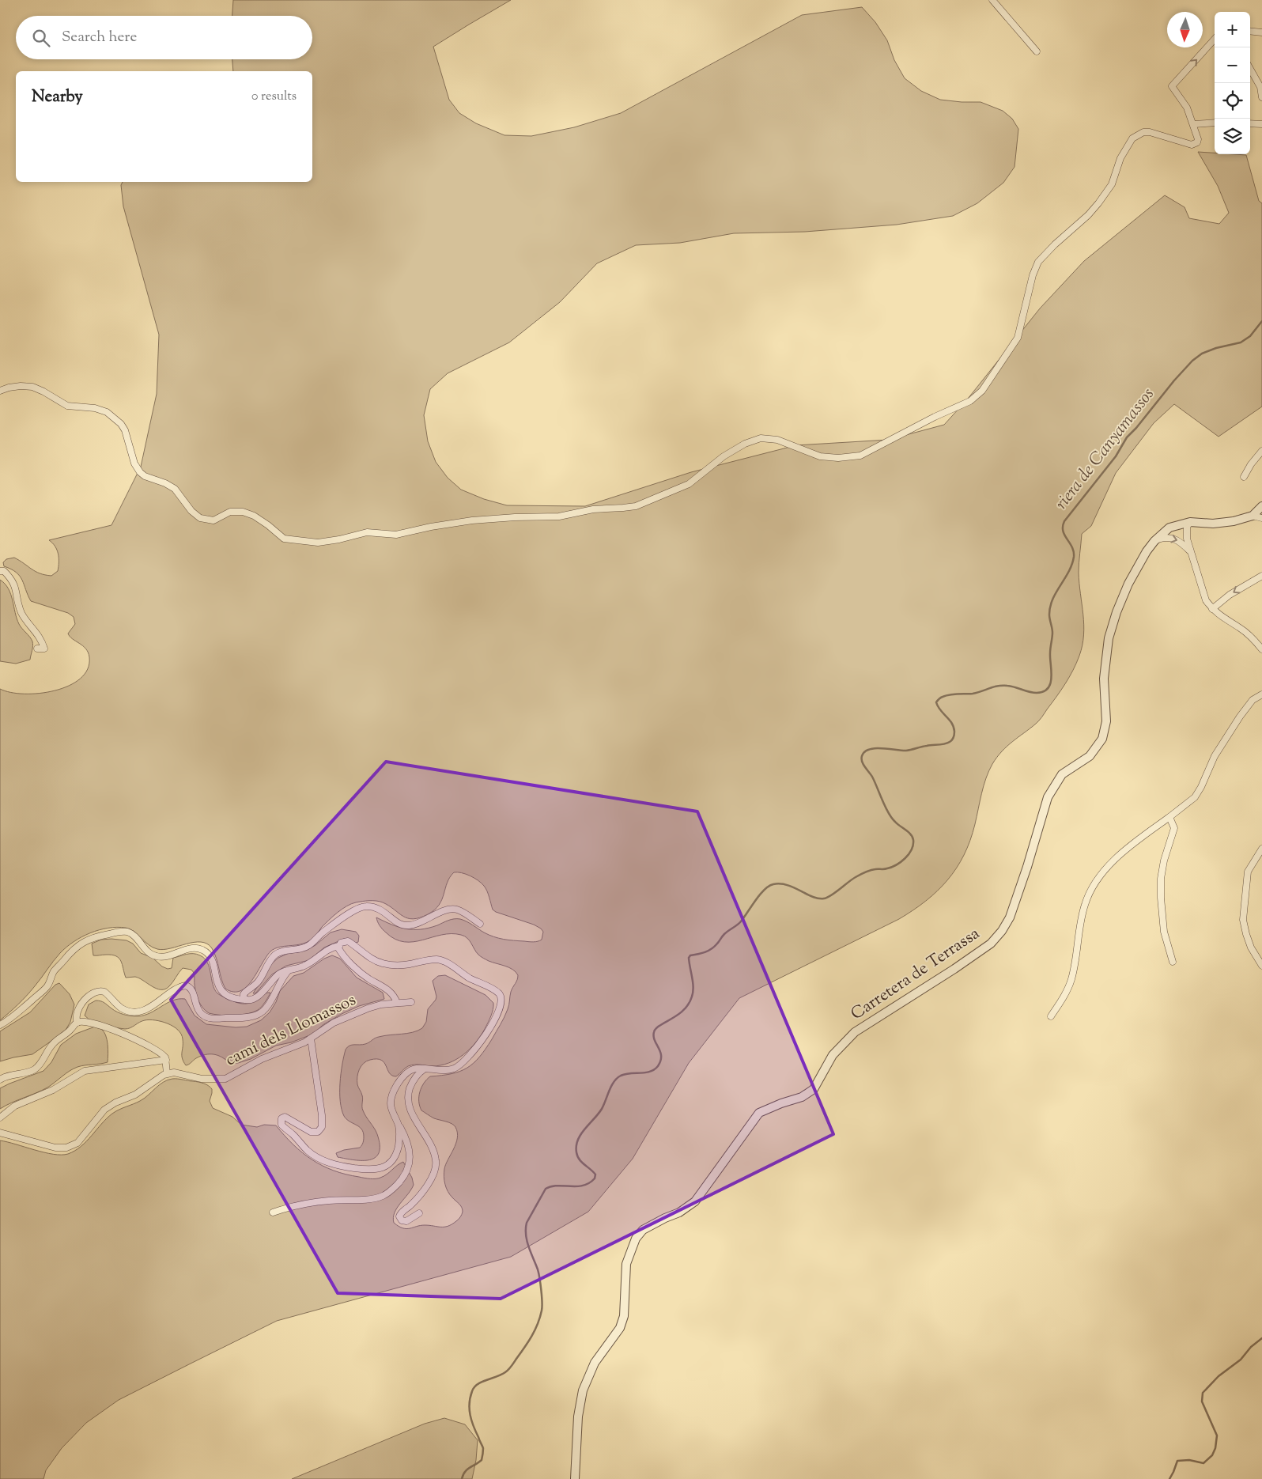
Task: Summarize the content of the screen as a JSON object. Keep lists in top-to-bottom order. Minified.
{"streets":{"street":["Carretera de Terrassa","camí dels Llomassos"]},"water":["riera de Canyamassos"],"north":"bottom","page":{"map_buttons":["+","−"],"search":"Search here","heading":["Nearby","0 results"]}}
